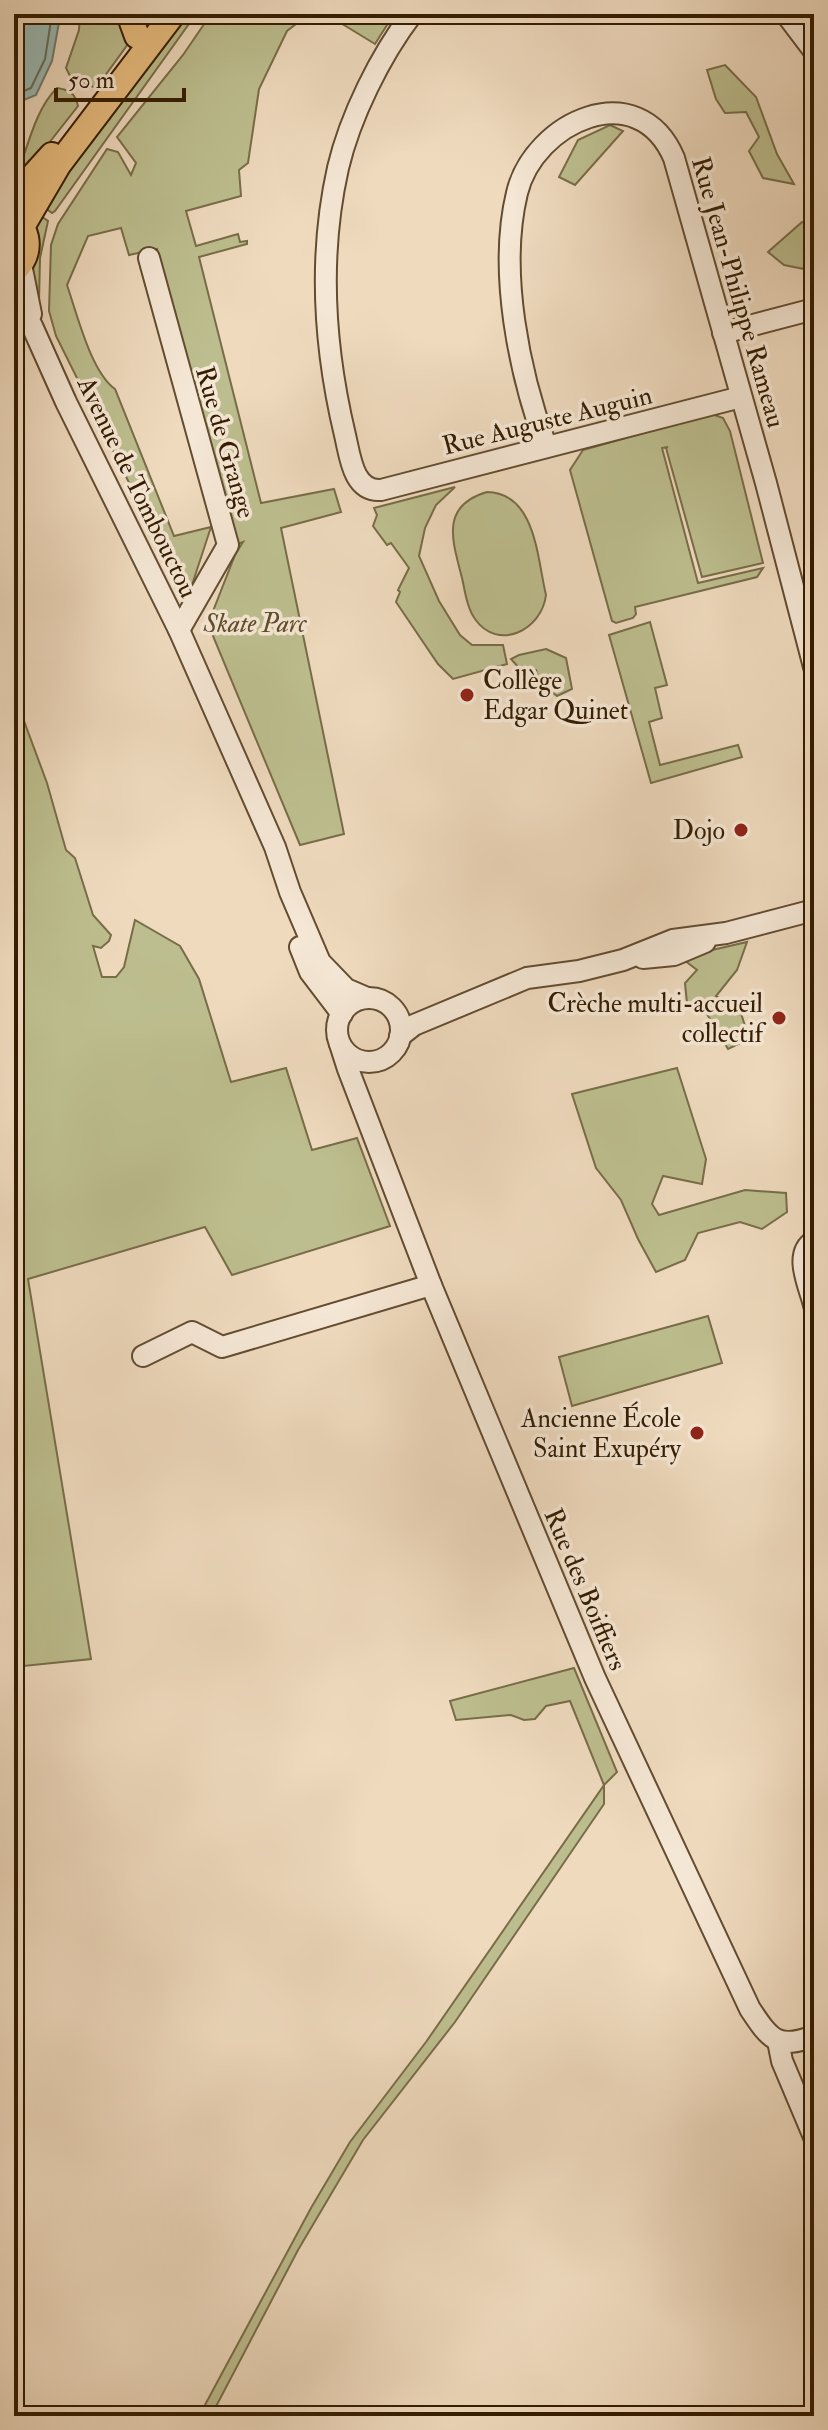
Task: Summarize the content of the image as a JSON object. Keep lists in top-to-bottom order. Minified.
{"streets":{"street":["Rue Jean-Philippe Rameau","Rue Auguste Auguin","Rue de Grange","Avenue de Tombouctou","Rue des Boiffiers"]},"crossings":[["Rue Jean-Philippe Rameau","Rue Auguste Auguin"],["Rue de Grange","Avenue de Tombouctou"],["Avenue de Tombouctou","Rue des Boiffiers"]],"parks":["Skate Parc"],"places":["Collège Edgar Quinet","Dojo","Crèche multi-accueil collectif","Ancienne École Saint Exupéry"],"scale_bar":"50 m"}
